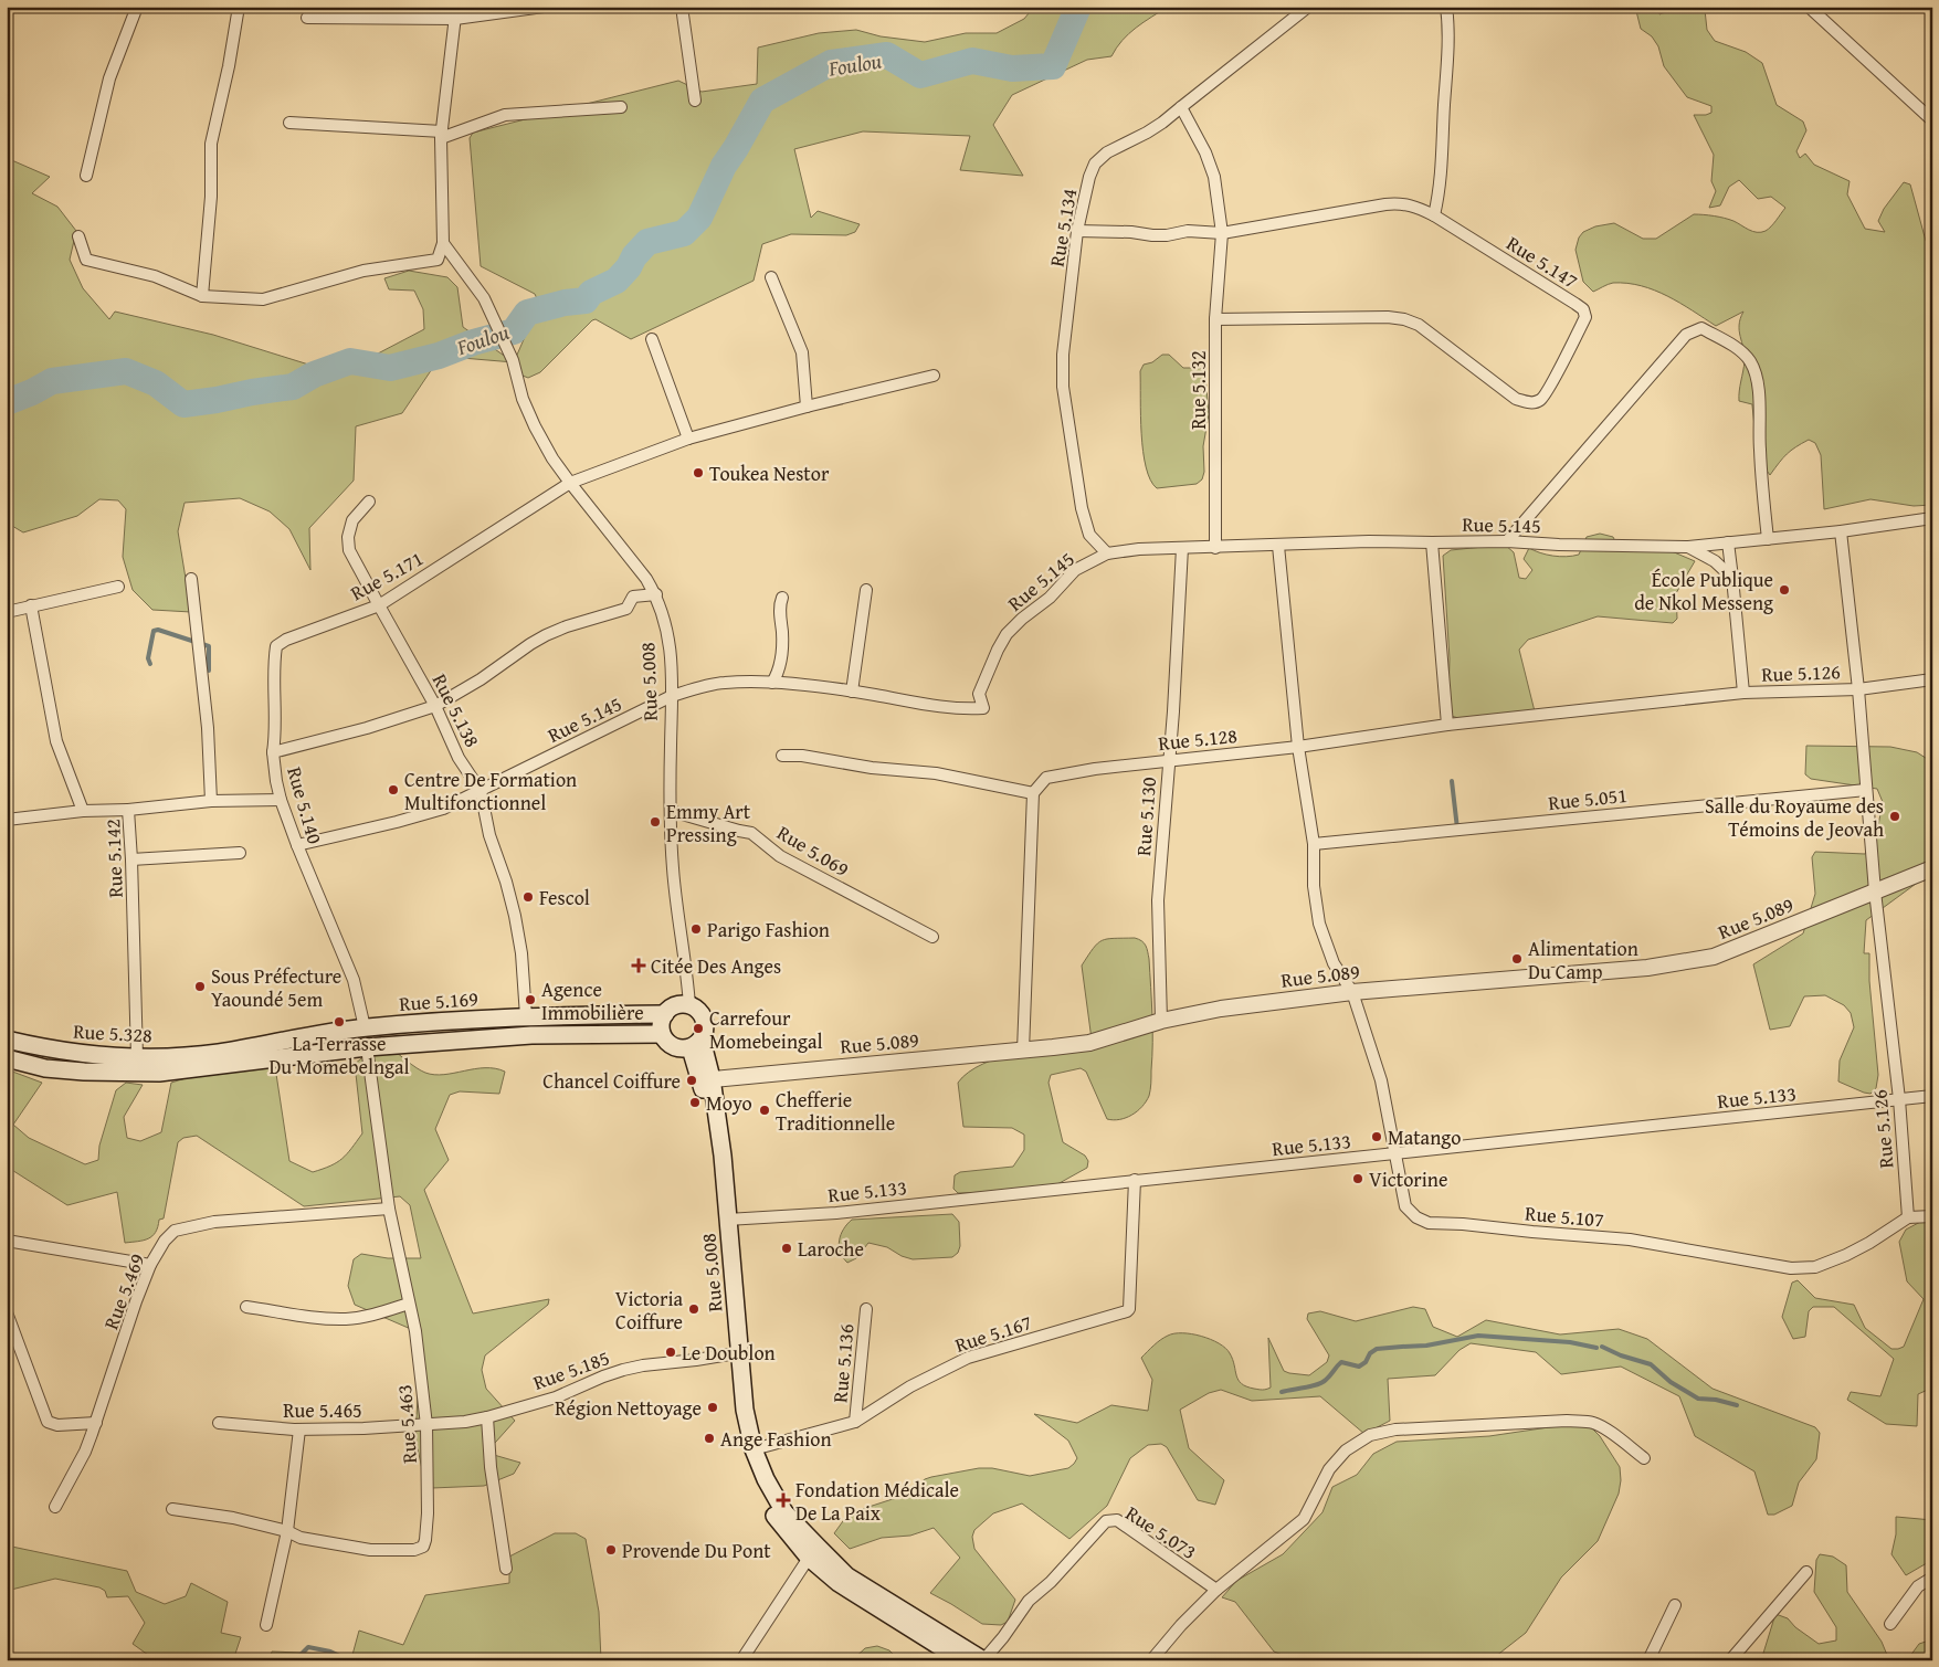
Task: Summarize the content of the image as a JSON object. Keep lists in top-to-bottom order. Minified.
{"streets":{"main road":["Rue 5.008","Rue 5.169","Rue 5.328"],"street":["Rue 5.134","Rue 5.147","Rue 5.132","Rue 5.145","Rue 5.171","Rue 5.126","Rue 5.138","Rue 5.128","Rue 5.051","Rue 5.140","Rue 5.130","Rue 5.069","Rue 5.142","Rue 5.089","Rue 5.133","Rue 5.107","Rue 5.469","Rue 5.167","Rue 5.136","Rue 5.185","Rue 5.465","Rue 5.463","Rue 5.073"]},"crossings":[["Rue 5.134","Rue 5.147"],["Rue 5.134","Rue 5.132"],["Rue 5.134","Rue 5.145"],["Rue 5.147","Rue 5.132"],["Rue 5.132","Rue 5.145"],["Rue 5.145","Rue 5.008"],["Rue 5.145","Rue 5.138"],["Rue 5.145","Rue 5.140"],["Rue 5.145","Rue 5.130"],["Rue 5.145","Rue 5.107"],["Rue 5.171","Rue 5.008"],["Rue 5.171","Rue 5.138"],["Rue 5.171","Rue 5.140"],["Rue 5.126","Rue 5.128"],["Rue 5.126","Rue 5.051"],["Rue 5.126","Rue 5.089"],["Rue 5.126","Rue 5.133"],["Rue 5.126","Rue 5.107"],["Rue 5.008","Rue 5.140"],["Rue 5.008","Rue 5.069"],["Rue 5.008","Rue 5.089"],["Rue 5.008","Rue 5.169"],["Rue 5.008","Rue 5.133"],["Rue 5.008","Rue 5.167"],["Rue 5.008","Rue 5.185"],["Rue 5.008","Rue 5.073"],["Rue 5.138","Rue 5.140"],["Rue 5.138","Rue 5.169"],["Rue 5.128","Rue 5.130"],["Rue 5.128","Rue 5.107"],["Rue 5.051","Rue 5.107"],["Rue 5.140","Rue 5.142"],["Rue 5.140","Rue 5.169"],["Rue 5.130","Rue 5.089"],["Rue 5.142","Rue 5.328"],["Rue 5.089","Rue 5.107"],["Rue 5.169","Rue 5.328"],["Rue 5.133","Rue 5.107"],["Rue 5.133","Rue 5.167"],["Rue 5.469","Rue 5.463"],["Rue 5.167","Rue 5.136"],["Rue 5.185","Rue 5.465"],["Rue 5.185","Rue 5.463"],["Rue 5.465","Rue 5.463"]],"water":["Foulou"],"places":{"other":["Toukea Nestor","École Publique de Nkol Messeng","Centre De Formation Multifonctionnel","Salle du Royaume des Témoins de Jeovah","Emmy Art Pressing","Fescol","Parigo Fashion","Alimentation Du Camp","Sous Préfecture Yaoundé 5em","Agence Immobilière","La Terrasse Du Momebelngal","Carrefour Momebeingal","Chancel Coiffure","Moyo","Chefferie Traditionnelle","Matango","Victorine","Laroche","Victoria Coiffure","Le Doublon","Région Nettoyage","Ange Fashion","Provende Du Pont"],"health":["Citée Des Anges","Fondation Médicale De La Paix"]}}
